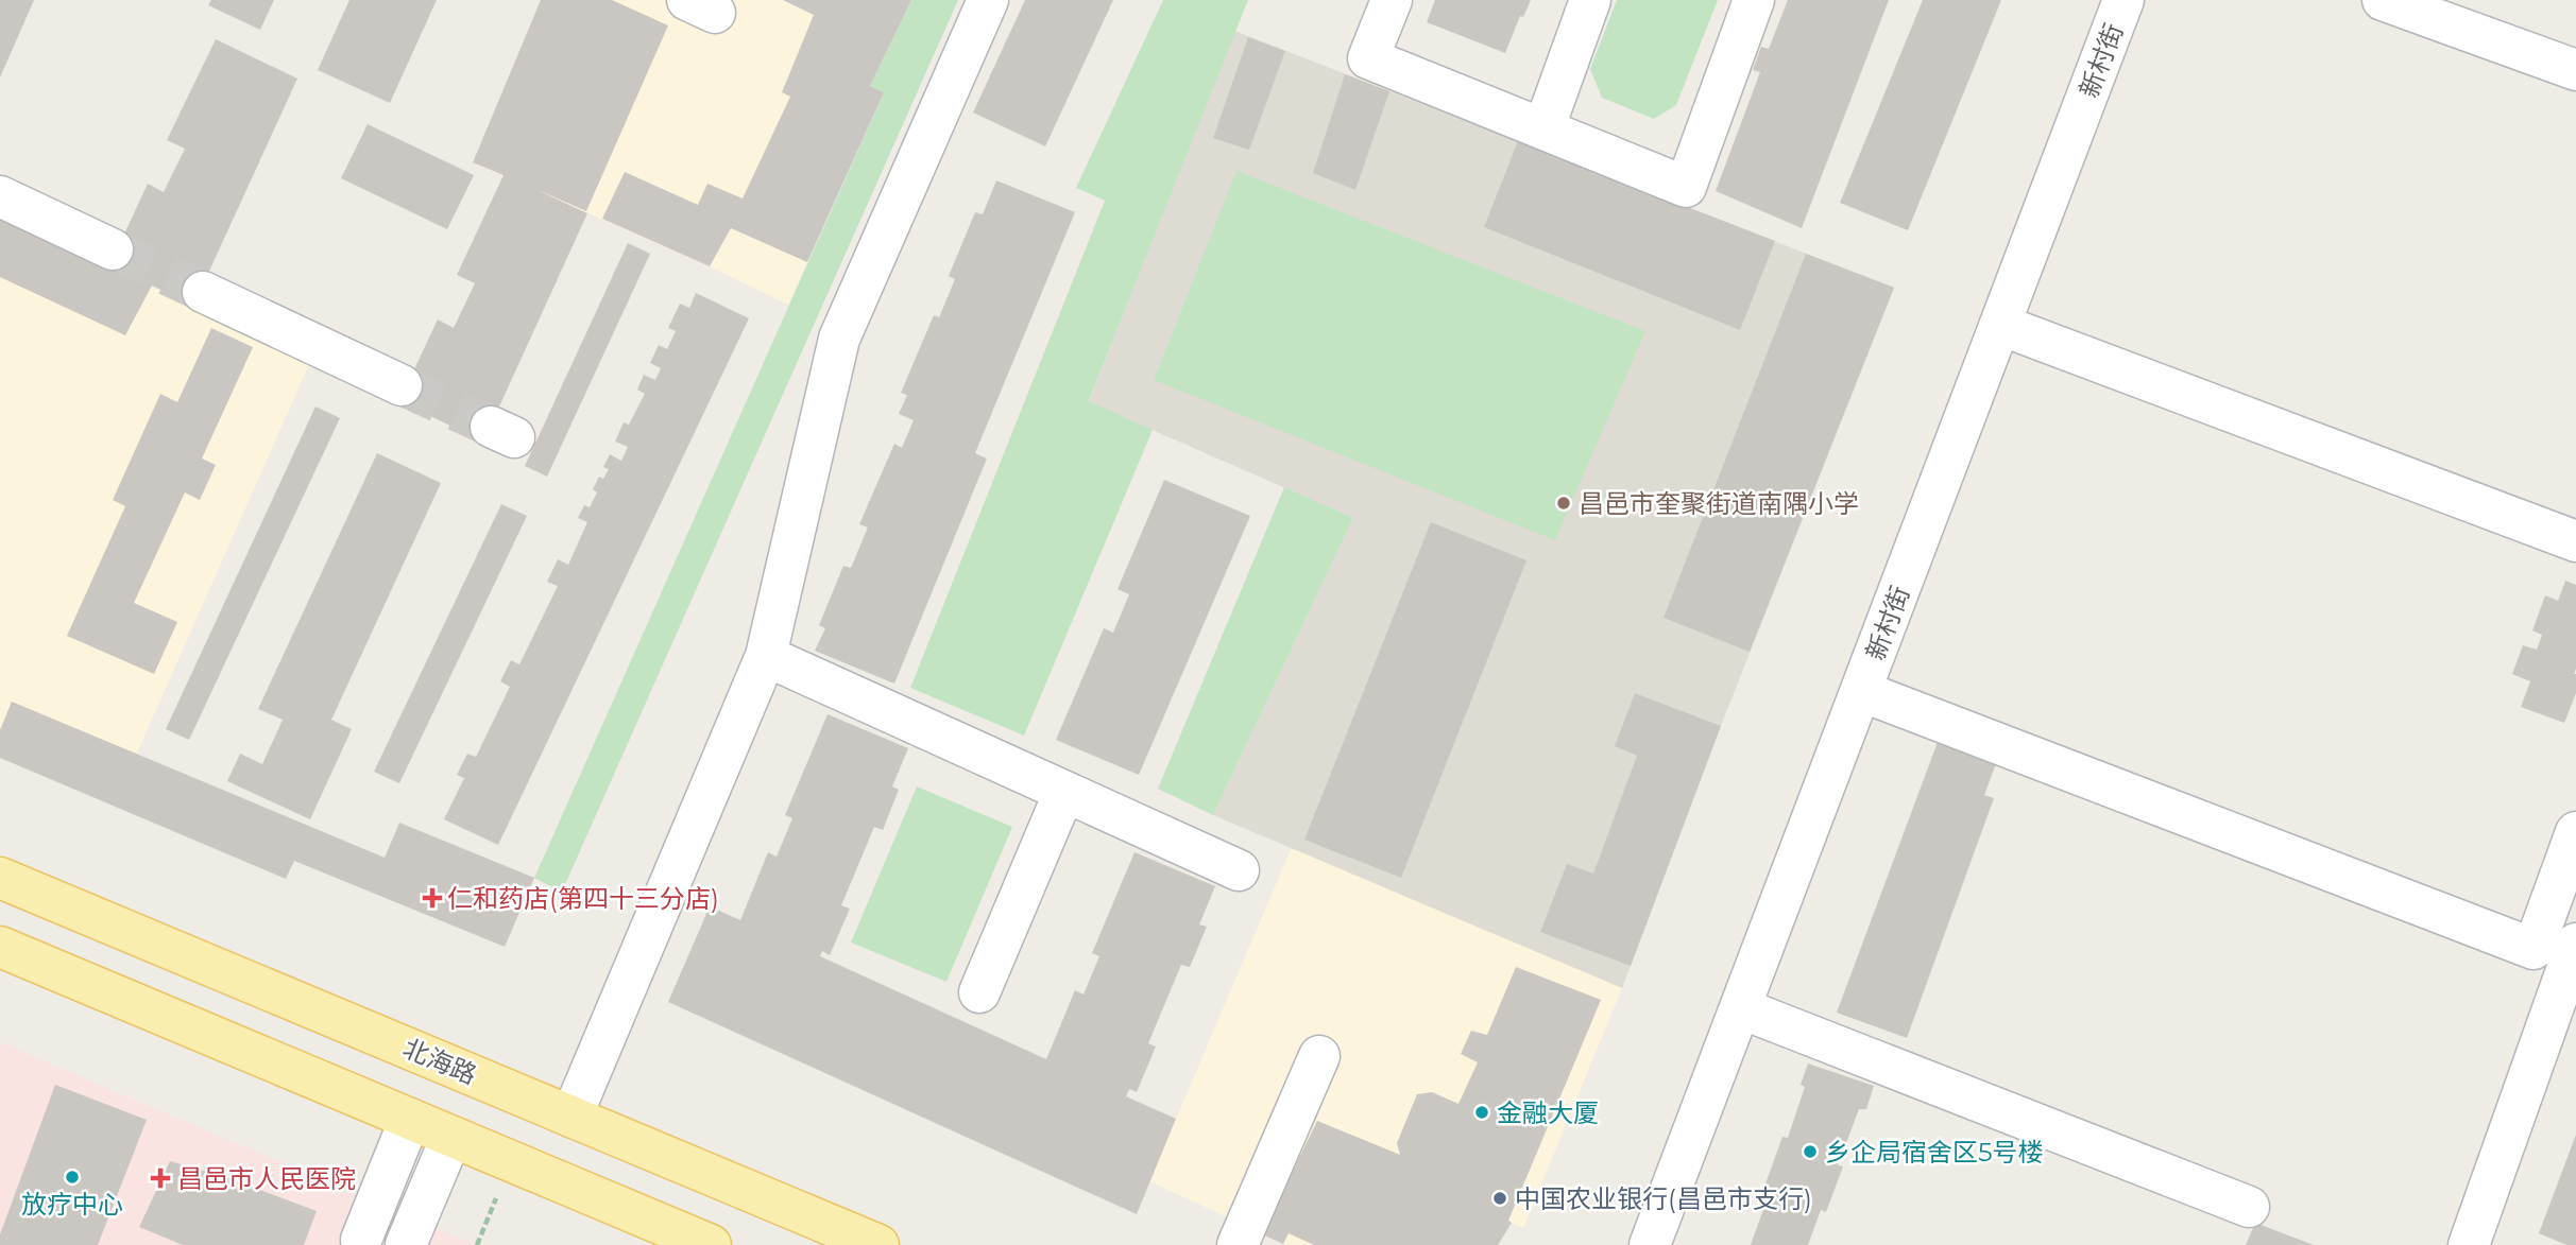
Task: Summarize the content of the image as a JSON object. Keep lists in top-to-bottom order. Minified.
{"streets":{"main road":["北海路"],"street":["新村街"]},"places":{"other":["昌邑市奎聚街道南隅小学","金融大厦","乡企局宿舍区5号楼","放疗中心","中国农业银行(昌邑市支行)"],"health":["仁和药店(第四十三分店)","昌邑市人民医院"]}}
